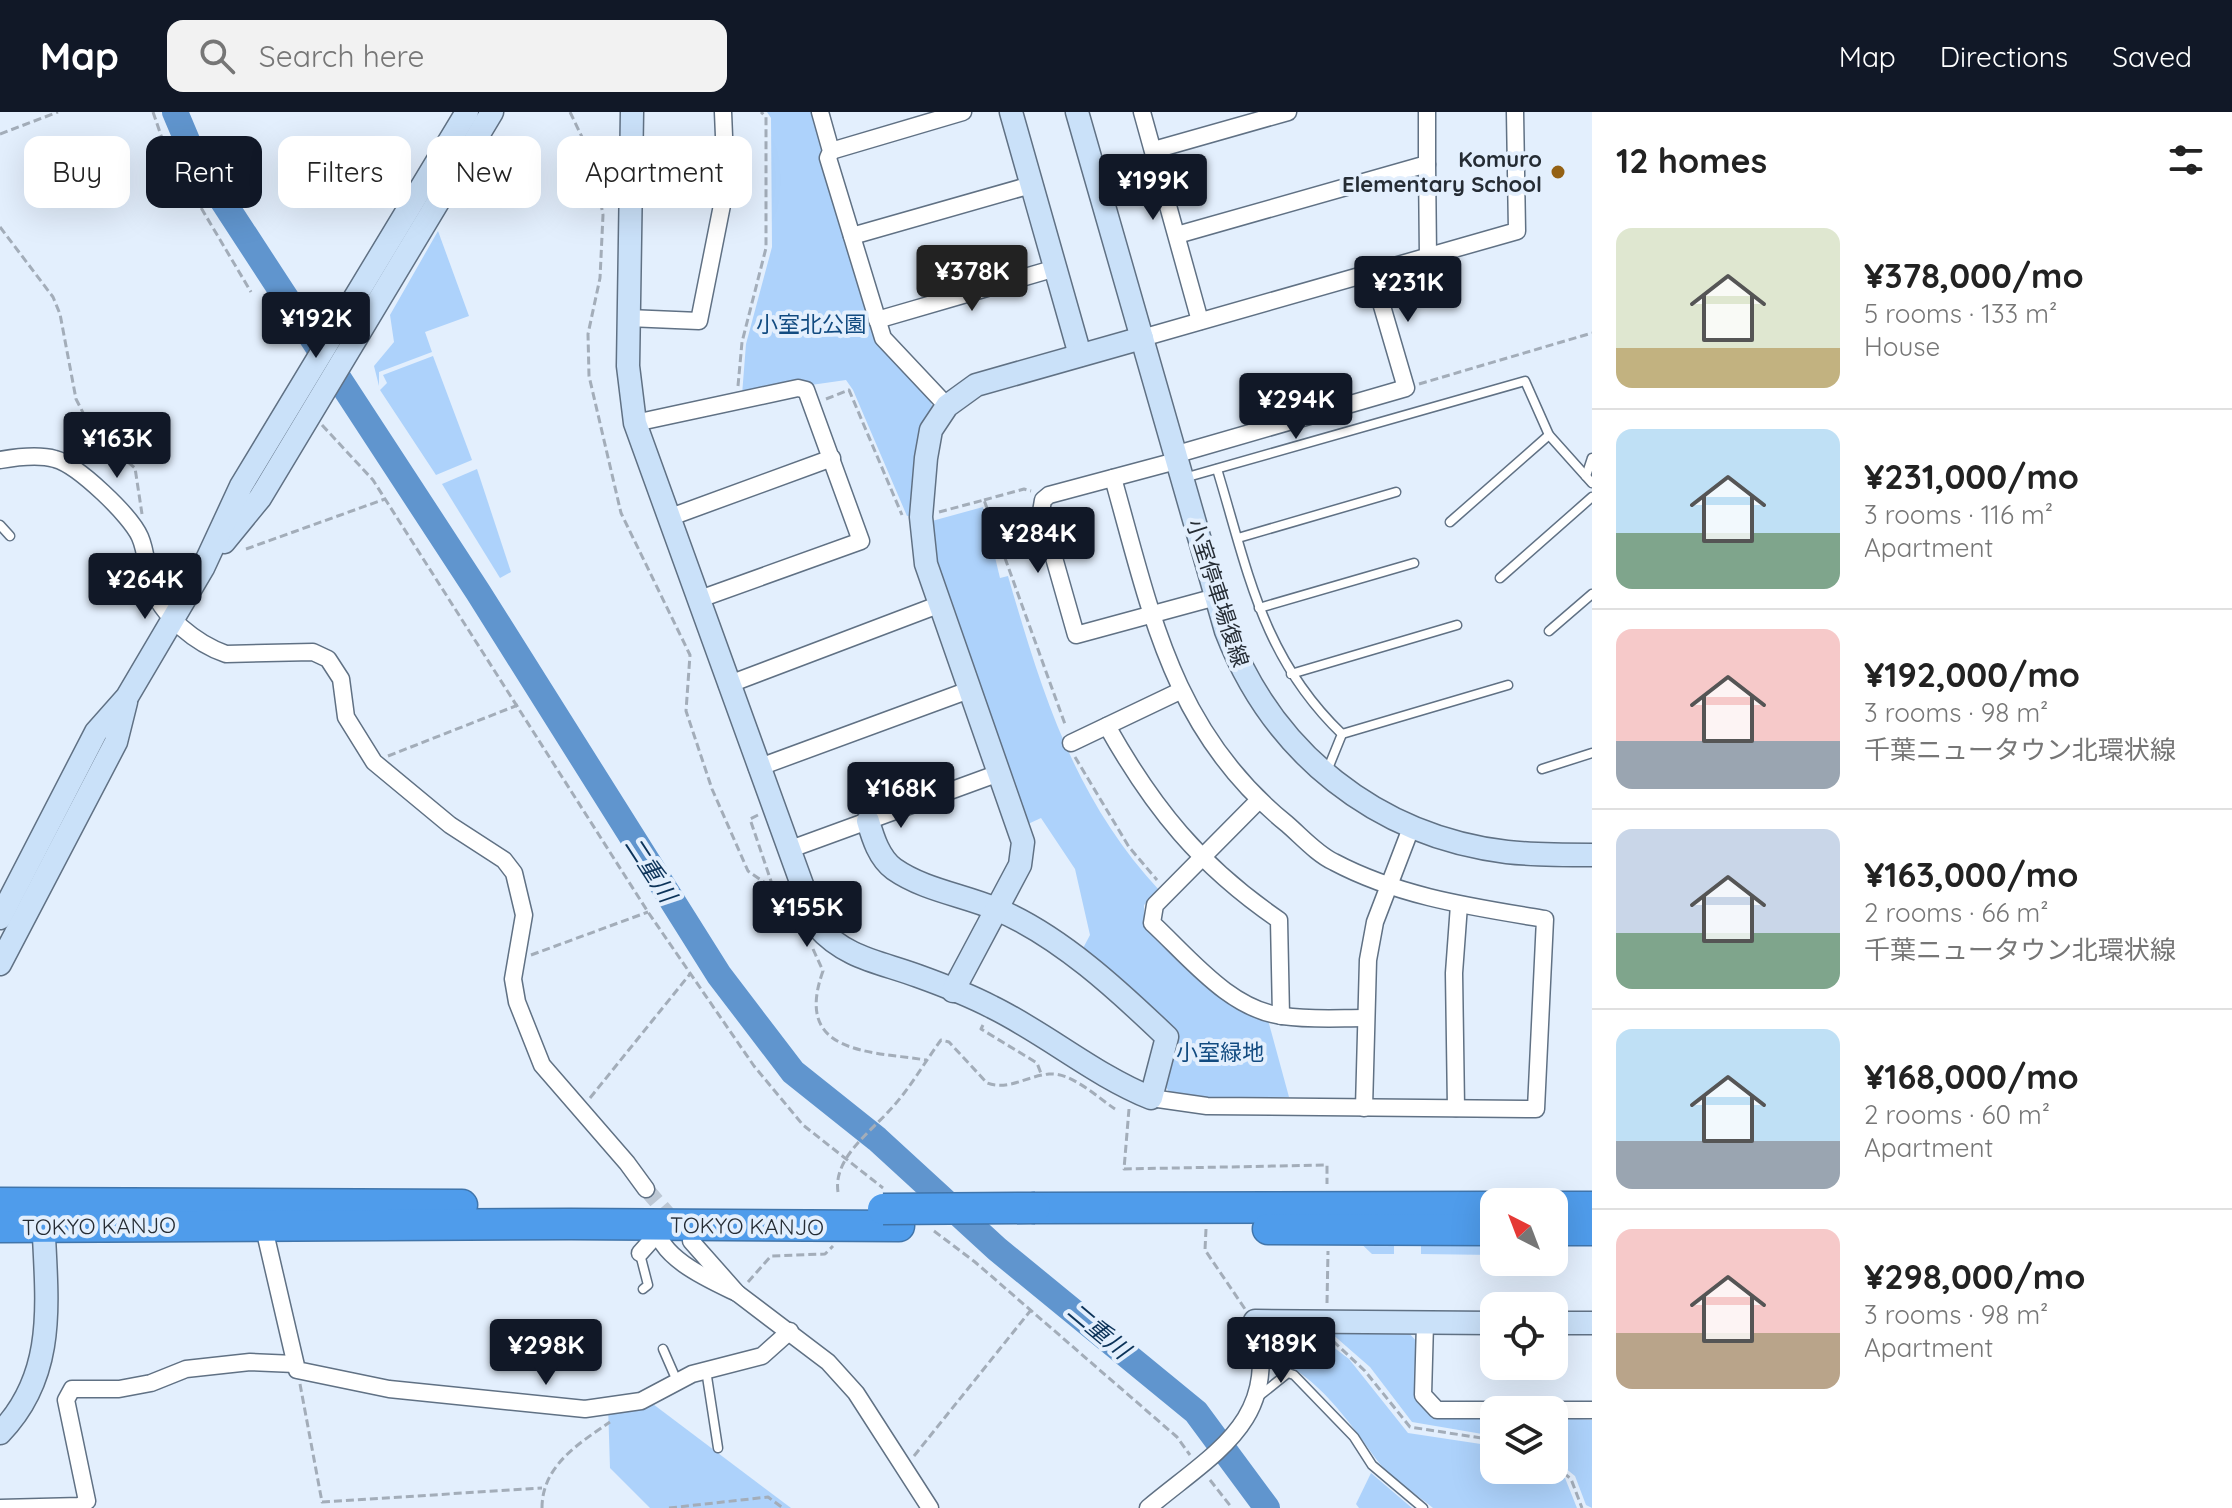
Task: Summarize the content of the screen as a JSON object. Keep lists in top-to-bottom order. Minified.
{"streets":{"highway":["TOKYO KANJO"],"street":["小室停車場復線"]},"water":["二重川"],"parks":["小室北公園","小室緑地"],"places":["Komuro Elementary School"],"north":"top left","page":{"header":"Map","search":"Search here","nav":["Map","Directions","Saved"],"heading":"12 homes","chip":["Buy","Rent","Filters","New","Apartment"],"price":["¥199K","¥378K","¥231K","¥192K","¥294K","¥163K","¥284K","¥264K","¥168K","¥155K","¥189K","¥298K"],"list":[{"name":"¥378,000/mo","note":"5 rooms · 133 m² · House"},{"name":"¥231,000/mo","note":"3 rooms · 116 m² · Apartment"},{"name":"¥192,000/mo","note":"3 rooms · 98 m² · 千葉ニュータウン北環状線"},{"name":"¥163,000/mo","note":"2 rooms · 66 m² · 千葉ニュータウン北環状線"},{"name":"¥168,000/mo","note":"2 rooms · 60 m² · Apartment"},{"name":"¥298,000/mo","note":"3 rooms · 98 m² · Apartment"}]}}
